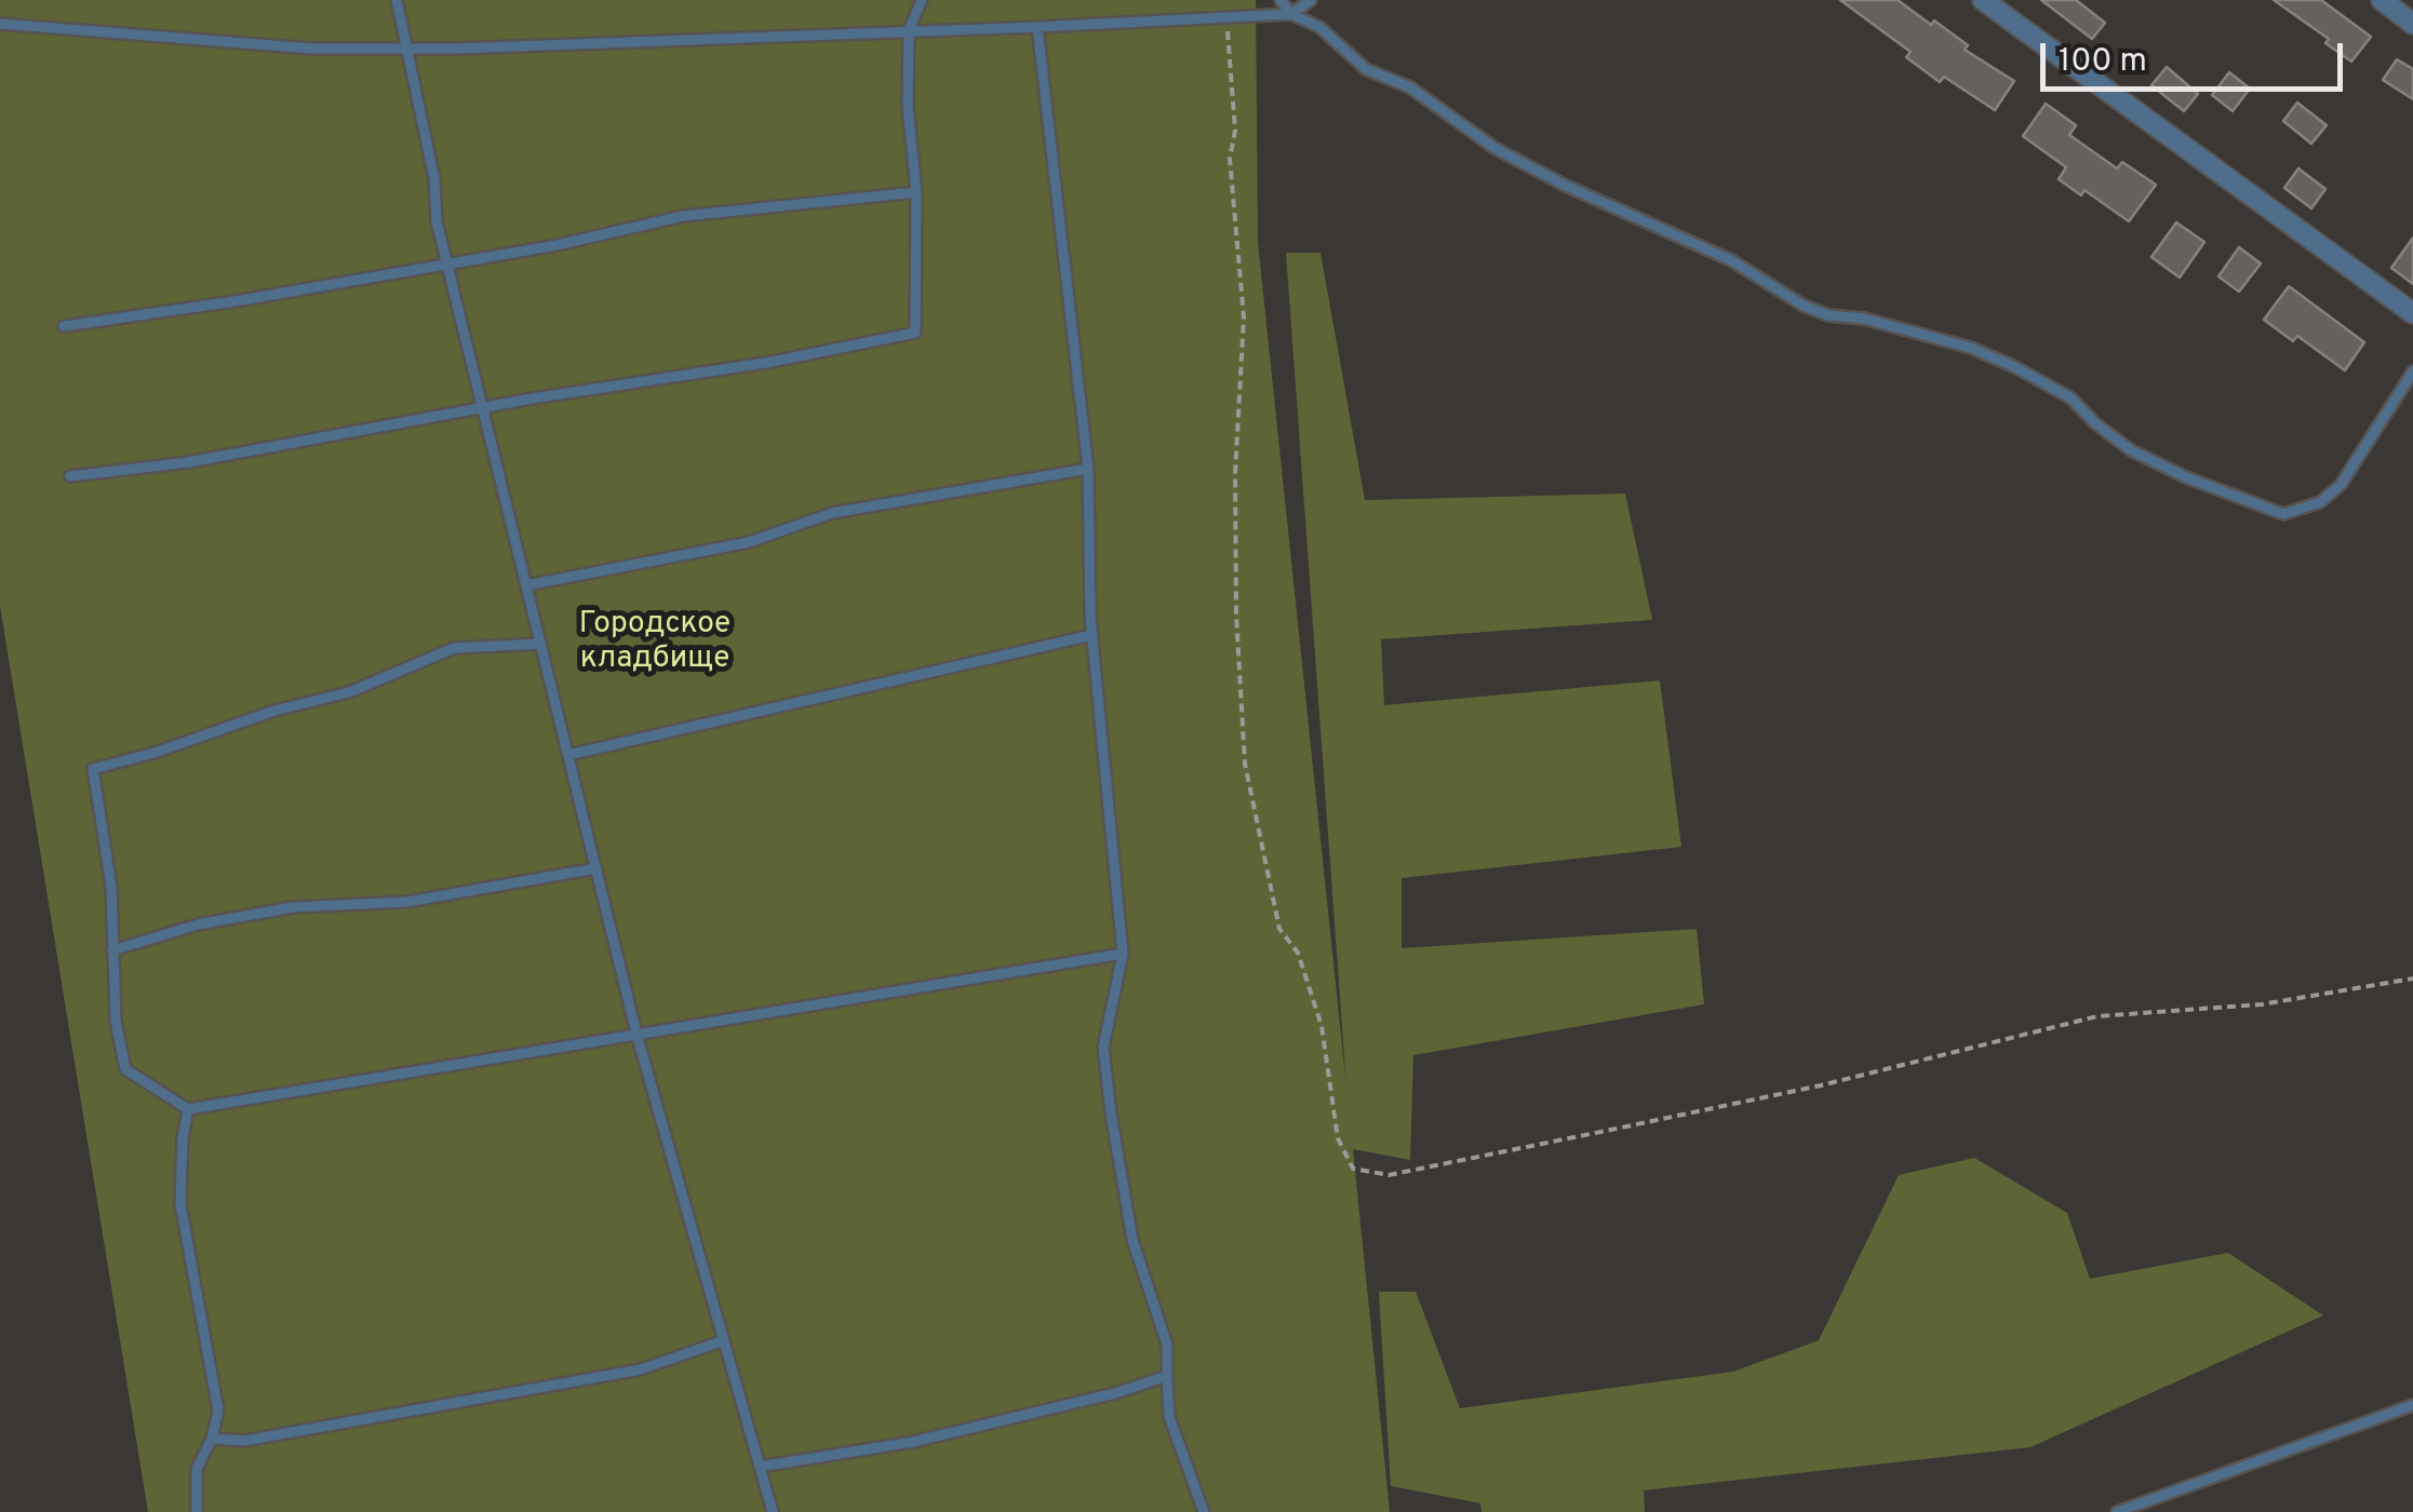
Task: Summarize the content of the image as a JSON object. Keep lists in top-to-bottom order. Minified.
{"parks":["Городское кладбище"],"scale_bar":"100 m"}
